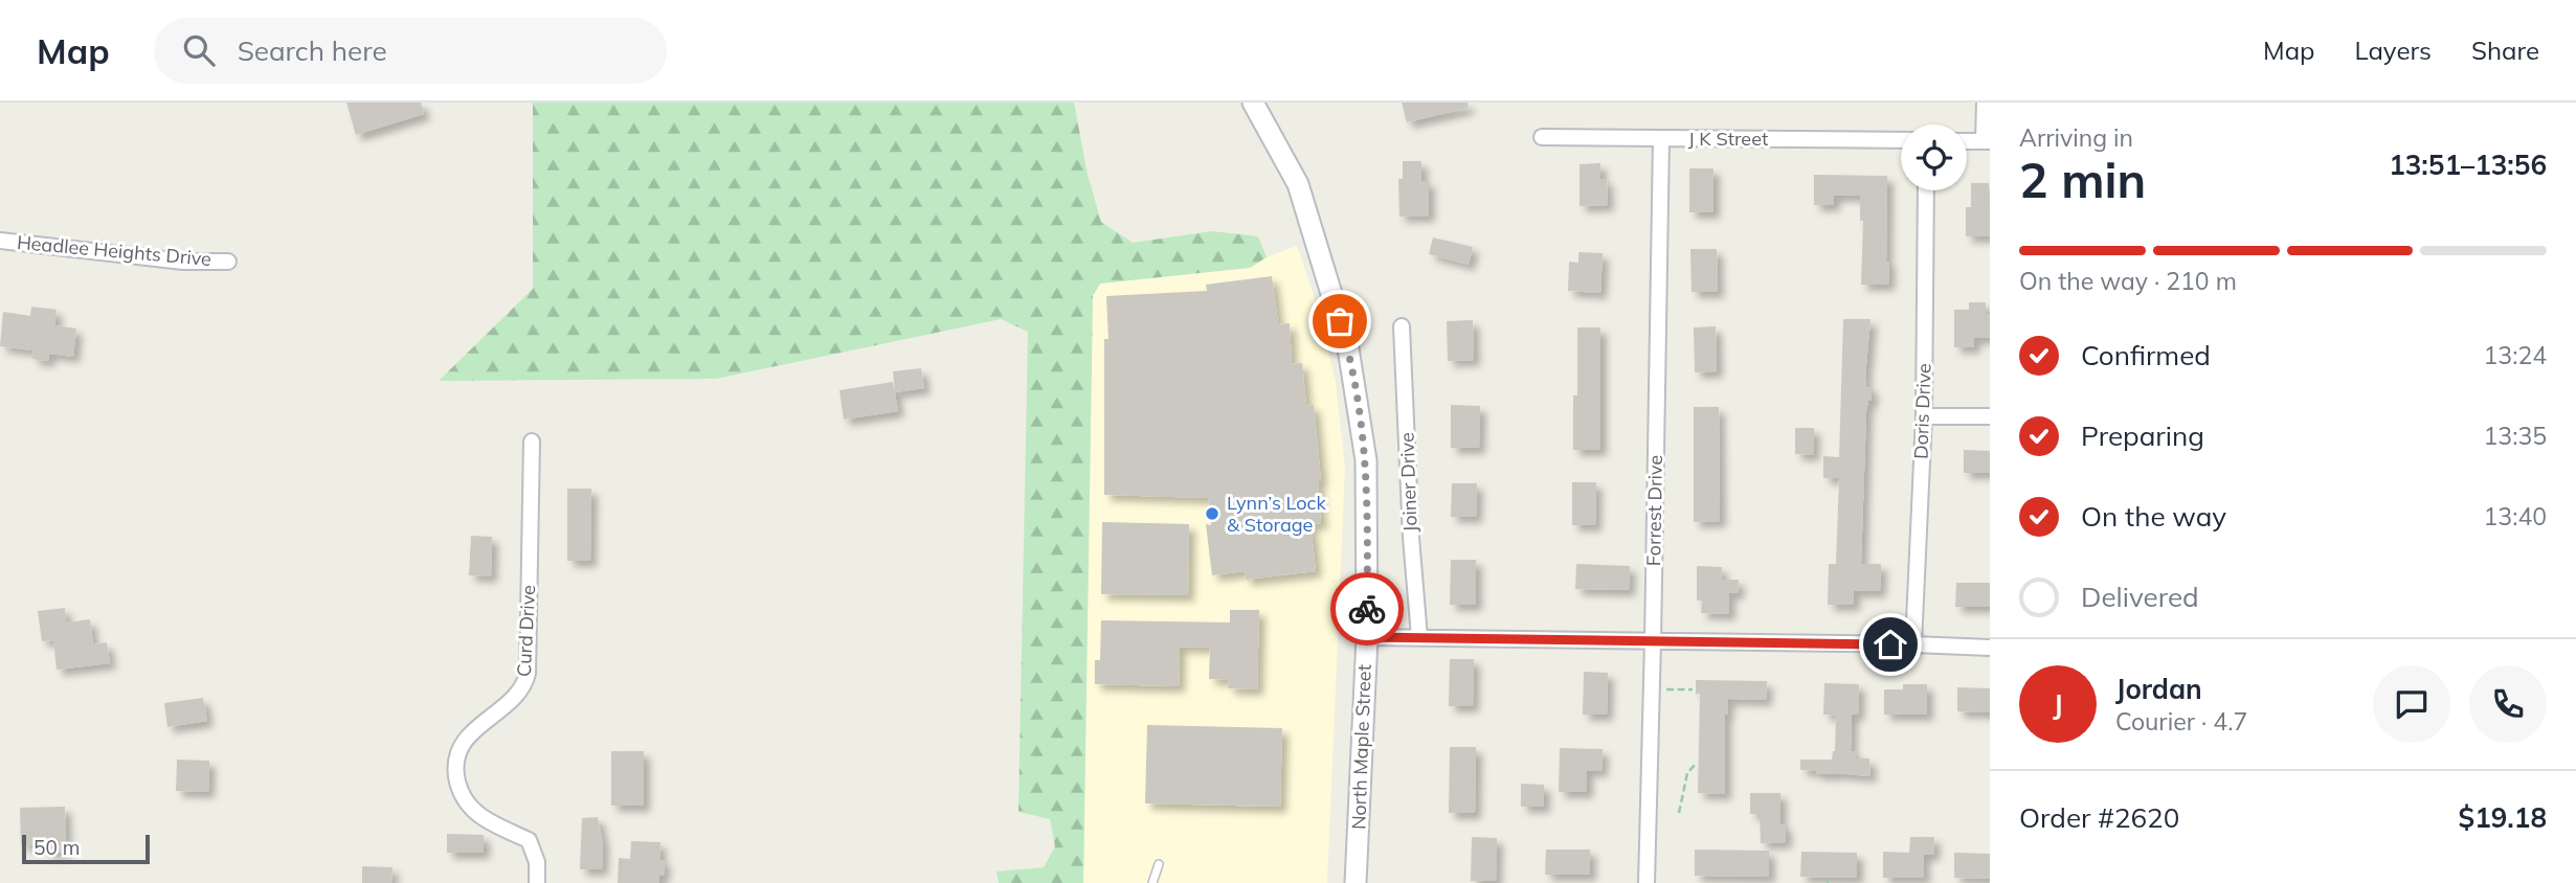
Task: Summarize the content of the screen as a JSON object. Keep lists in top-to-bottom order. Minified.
{"streets":{"main road":["North Maple Street"],"street":["J K Street","Headlee Heights Drive","Doris Drive","Joiner Drive","Forrest Drive","Curd Drive"]},"crossings":[["J K Street","Forrest Drive"]],"places":["Lynn’s Lock & Storage"],"scale_bar":"50 m","page":{"header":"Map","search":"Search here","nav":["Map","Layers","Share"],"heading":["2 min","Arriving in","13:51–13:56"],"panel":["Jordan","Courier · 4.7","Order #2620","$19.18"],"bar":"On the way · 210 m","list":[["Confirmed","13:24"],["Preparing","13:35"],["On the way","13:40"],"Delivered"],"round":"J","scale":"50 m"}}
